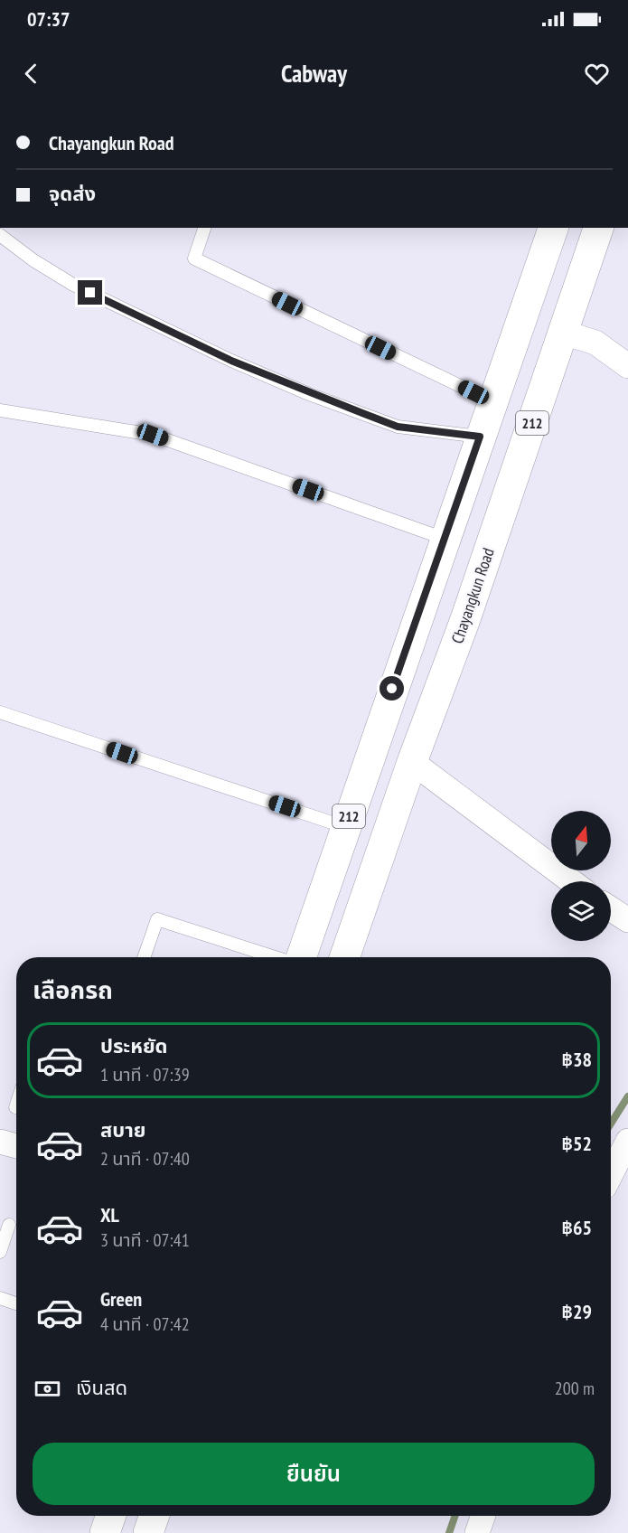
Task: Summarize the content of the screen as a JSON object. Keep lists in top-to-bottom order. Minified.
{"streets":{"highway":["212","Chayangkun Road"]},"north":"top","page":{"status":"07:37","header":"Cabway","banner":["Chayangkun Road","จุดส่ง"],"heading":"เลือกรถ","list":[{"name":"ประหยัด","note":"1 นาที · 07:39","value":"฿38"},{"name":"สบาย","note":"2 นาที · 07:40","value":"฿52"},{"name":"XL","note":"3 นาที · 07:41","value":"฿65"},{"name":"Green","note":"4 นาที · 07:42","value":"฿29"}],"pay":["เงินสด","200 m"],"buttons":"ยืนยัน"}}
